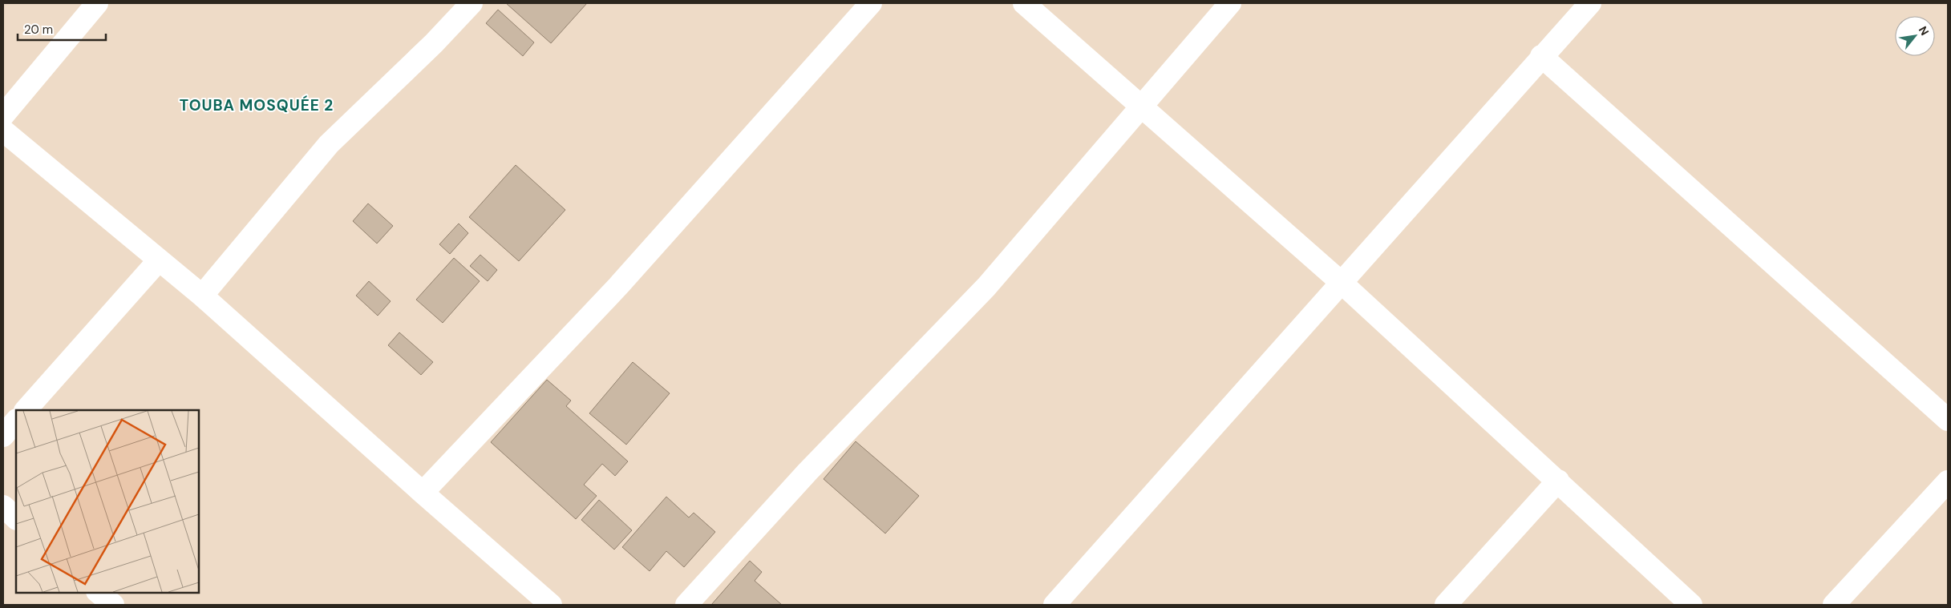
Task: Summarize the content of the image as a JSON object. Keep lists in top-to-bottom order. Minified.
{"districts":["TOUBA MOSQUÉE 2"],"scale_bar":"20 m","north":"top right"}
